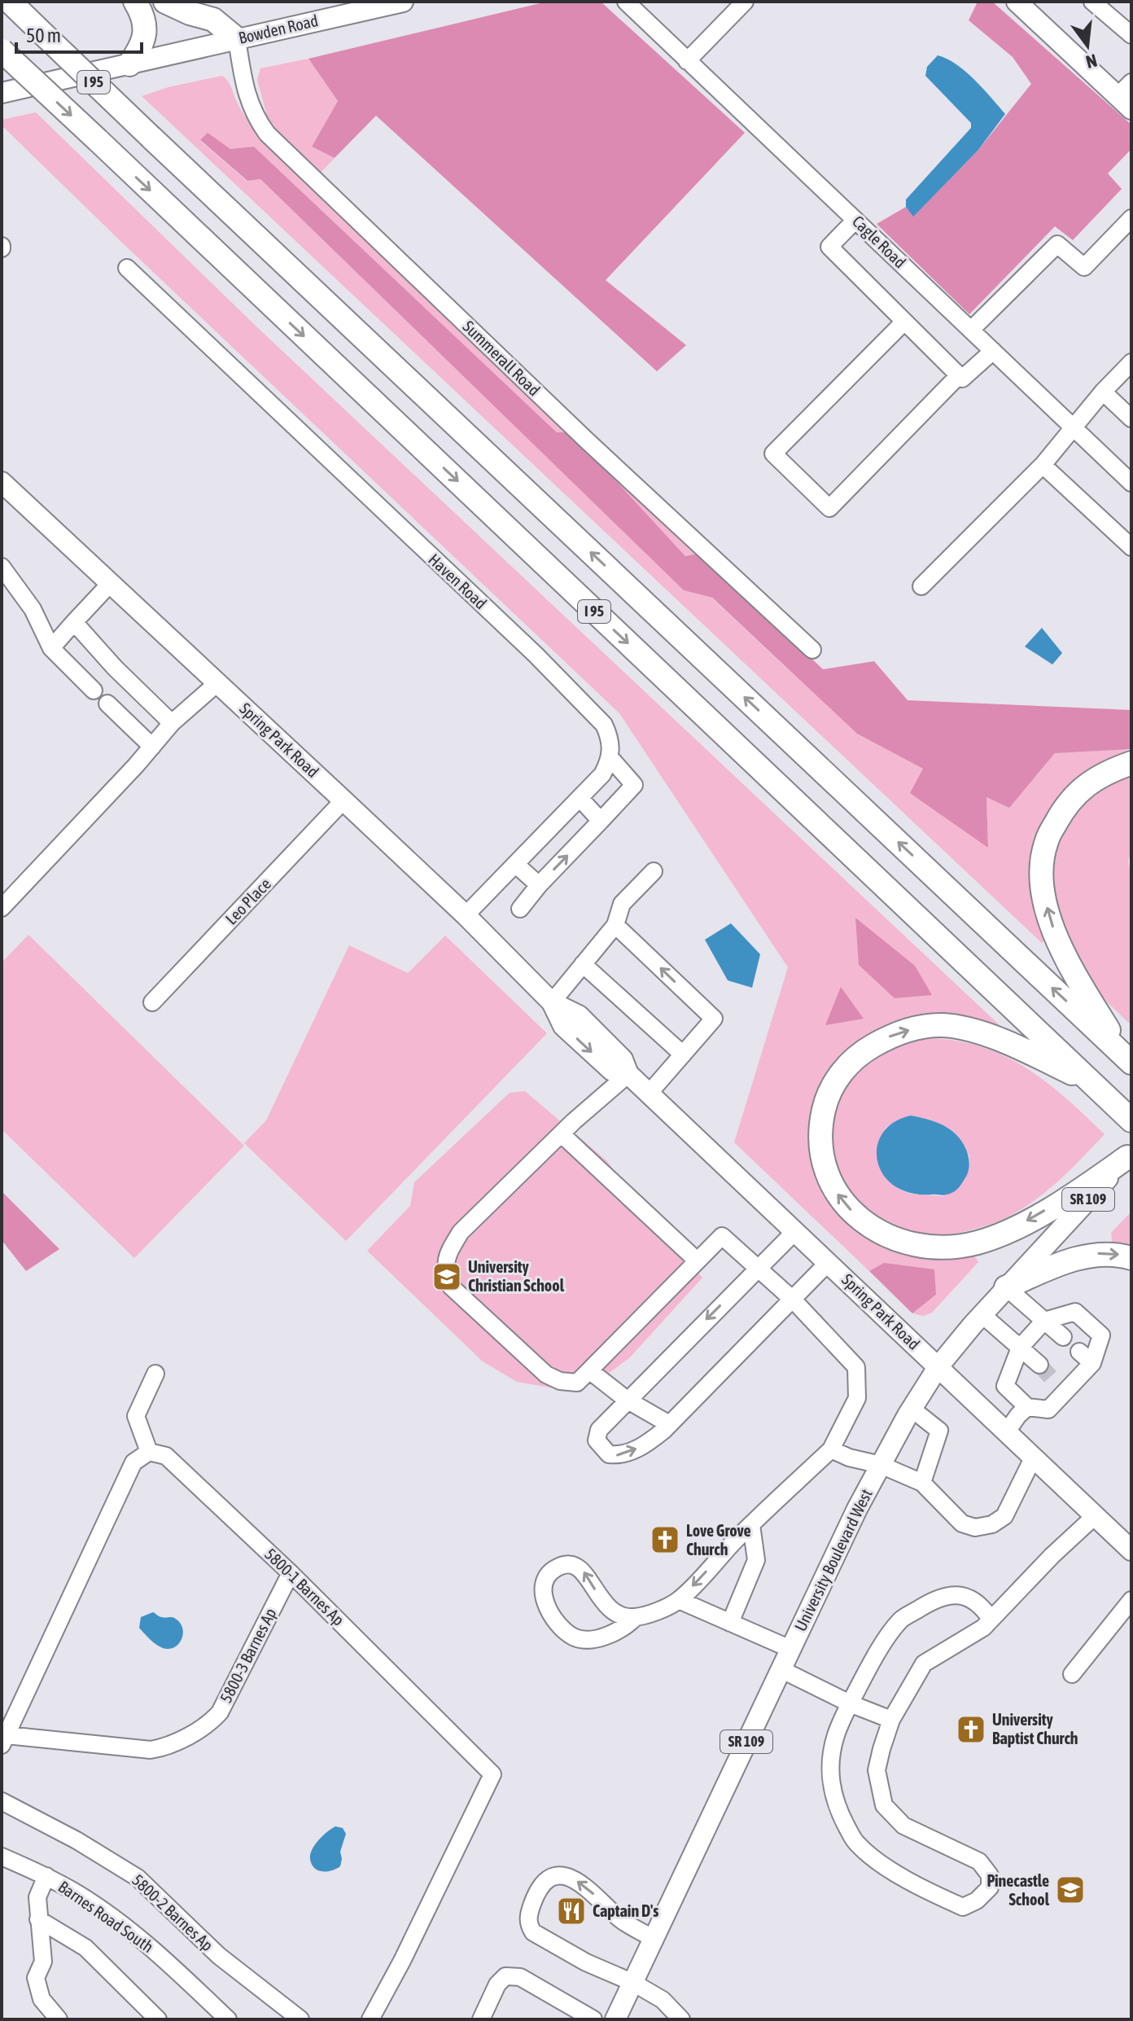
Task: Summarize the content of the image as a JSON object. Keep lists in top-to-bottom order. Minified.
{"streets":{"highway":["I 95"],"main road":["Bowden Road","Spring Park Road","SR 109","University Boulevard West"],"street":["Cagle Road","Summerall Road","Haven Road","Leo Place","5800-1 Barnes Ap","5800-3 Barnes Ap","5800-2 Barnes Ap","Barnes Road South"]},"crossings":[["Bowden Road","Summerall Road"],["Spring Park Road","Leo Place"],["Spring Park Road","University Boulevard West"],["5800-1 Barnes Ap","5800-3 Barnes Ap"]],"places":{"school or university":["University Christian School","Pinecastle School"],"church":["Love Grove Church","University Baptist Church"],"restaurant":["Captain D's"]},"scale_bar":"50 m","north":"bottom"}
